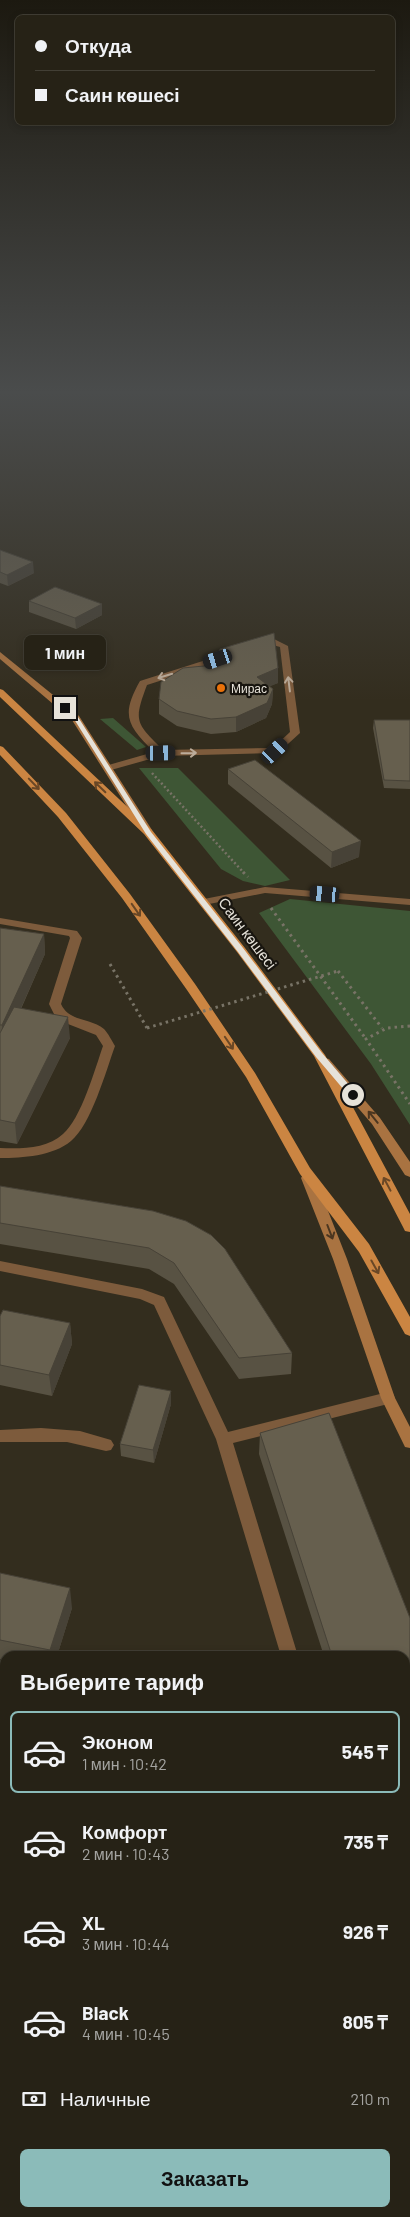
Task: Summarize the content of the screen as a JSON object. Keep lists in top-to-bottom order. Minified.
{"streets":{"main road":["Саин көшесі"]},"places":["Мирас"],"page":{"banner":["Откуда","Саин көшесі"],"bubble":"1 мин","heading":"Выберите тариф","list":[{"name":"Эконом","note":"1 мин · 10:42","value":"545 ₸"},{"name":"Комфорт","note":"2 мин · 10:43","value":"735 ₸"},{"name":"XL","note":"3 мин · 10:44","value":"926 ₸"},{"name":"Black","note":"4 мин · 10:45","value":"805 ₸"}],"pay":["Наличные","210 m"],"buttons":"Заказать"}}
